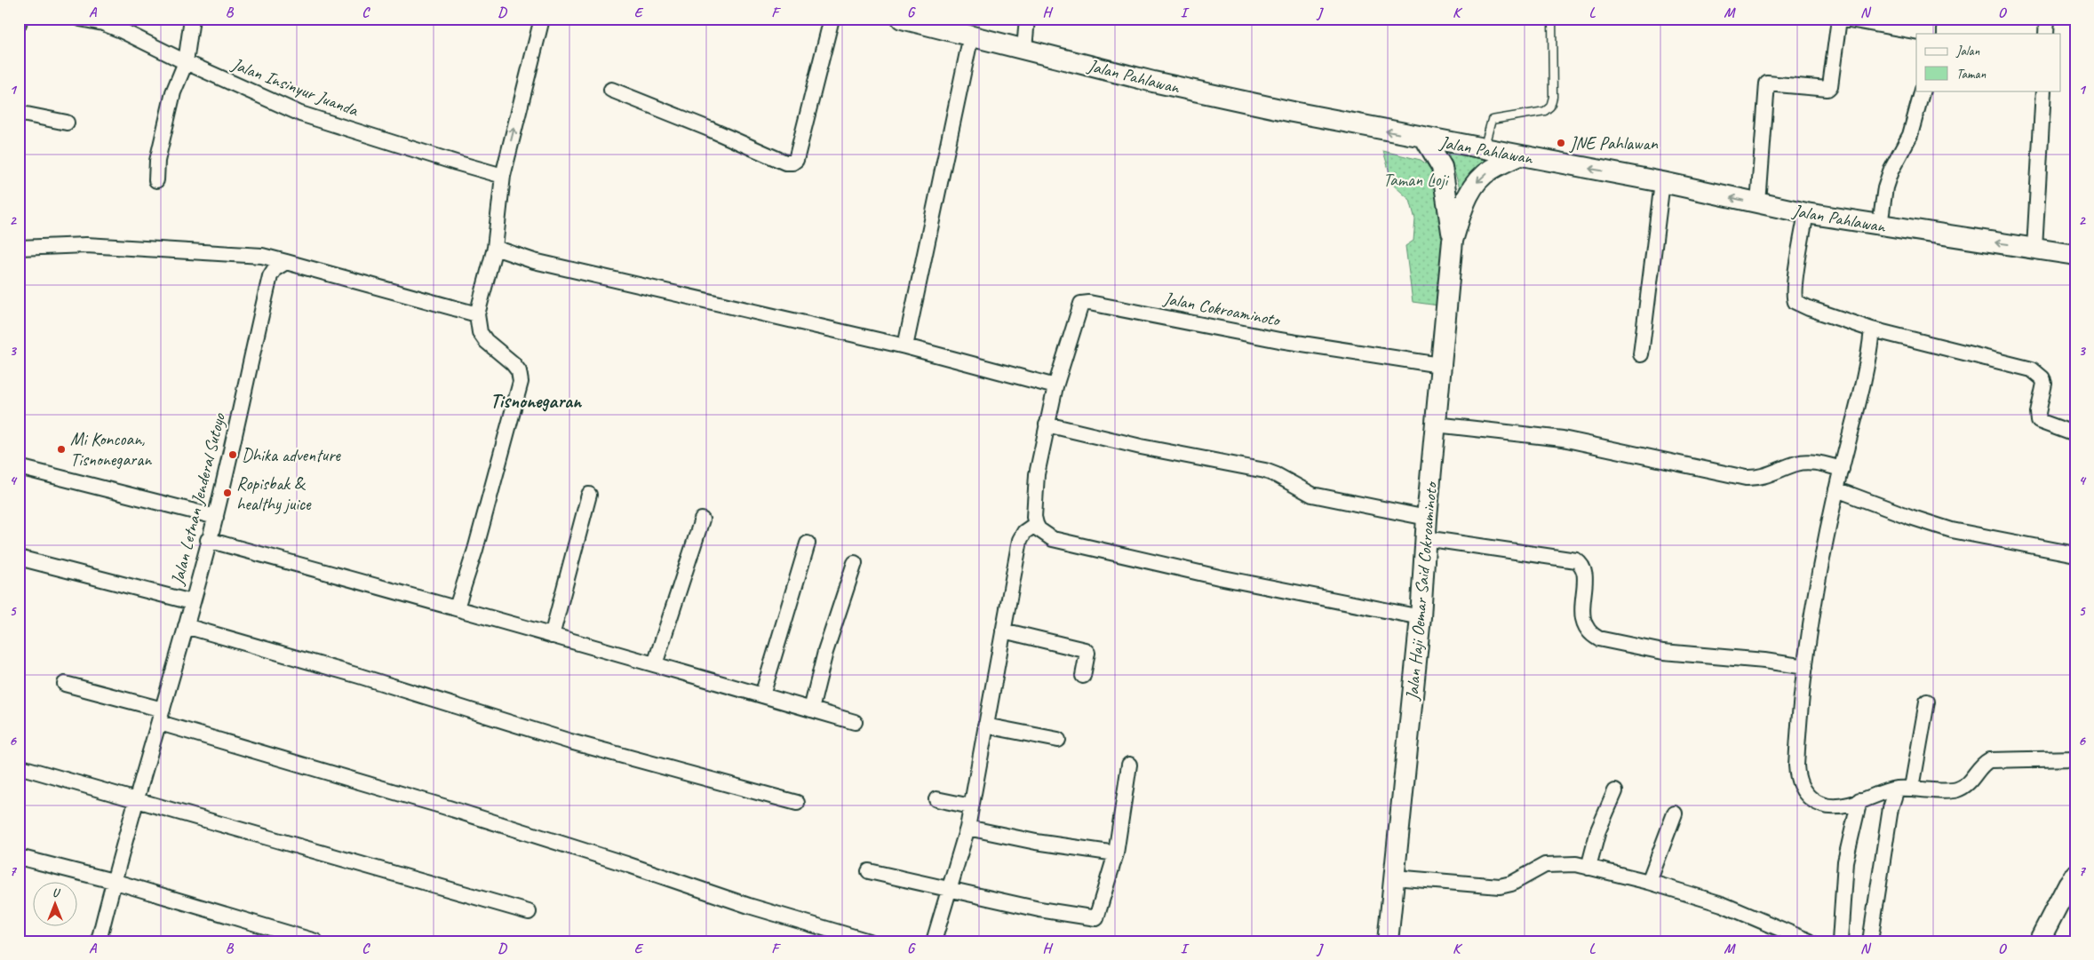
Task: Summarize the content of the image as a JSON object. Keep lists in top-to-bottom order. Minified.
{"streets":{"main road":["Jalan Pahlawan","Jalan Haji Oemar Said Cokroaminoto"],"street":["Jalan Insinyur Juanda","Jalan Cokroaminoto","Jalan Letnan Jenderal Sutoyo"]},"crossings":[["Jalan Cokroaminoto","Jalan Haji Oemar Said Cokroaminoto"]],"one_way":["Jalan Pahlawan"],"districts":["Tisnonegaran"],"parks":["Taman Loji"],"places":["JNE Pahlawan","Mi Koncoan, Tisnonegaran","Dhika adventure","Ropisbak & healthy juice"],"legend":["Jalan","Taman"],"north":"top","grid":{"columns":["A","B","C","D","E","F","G","H","I","J","K","L","M","N","O"],"rows":["1","2","3","4","5","6","7"]}}
